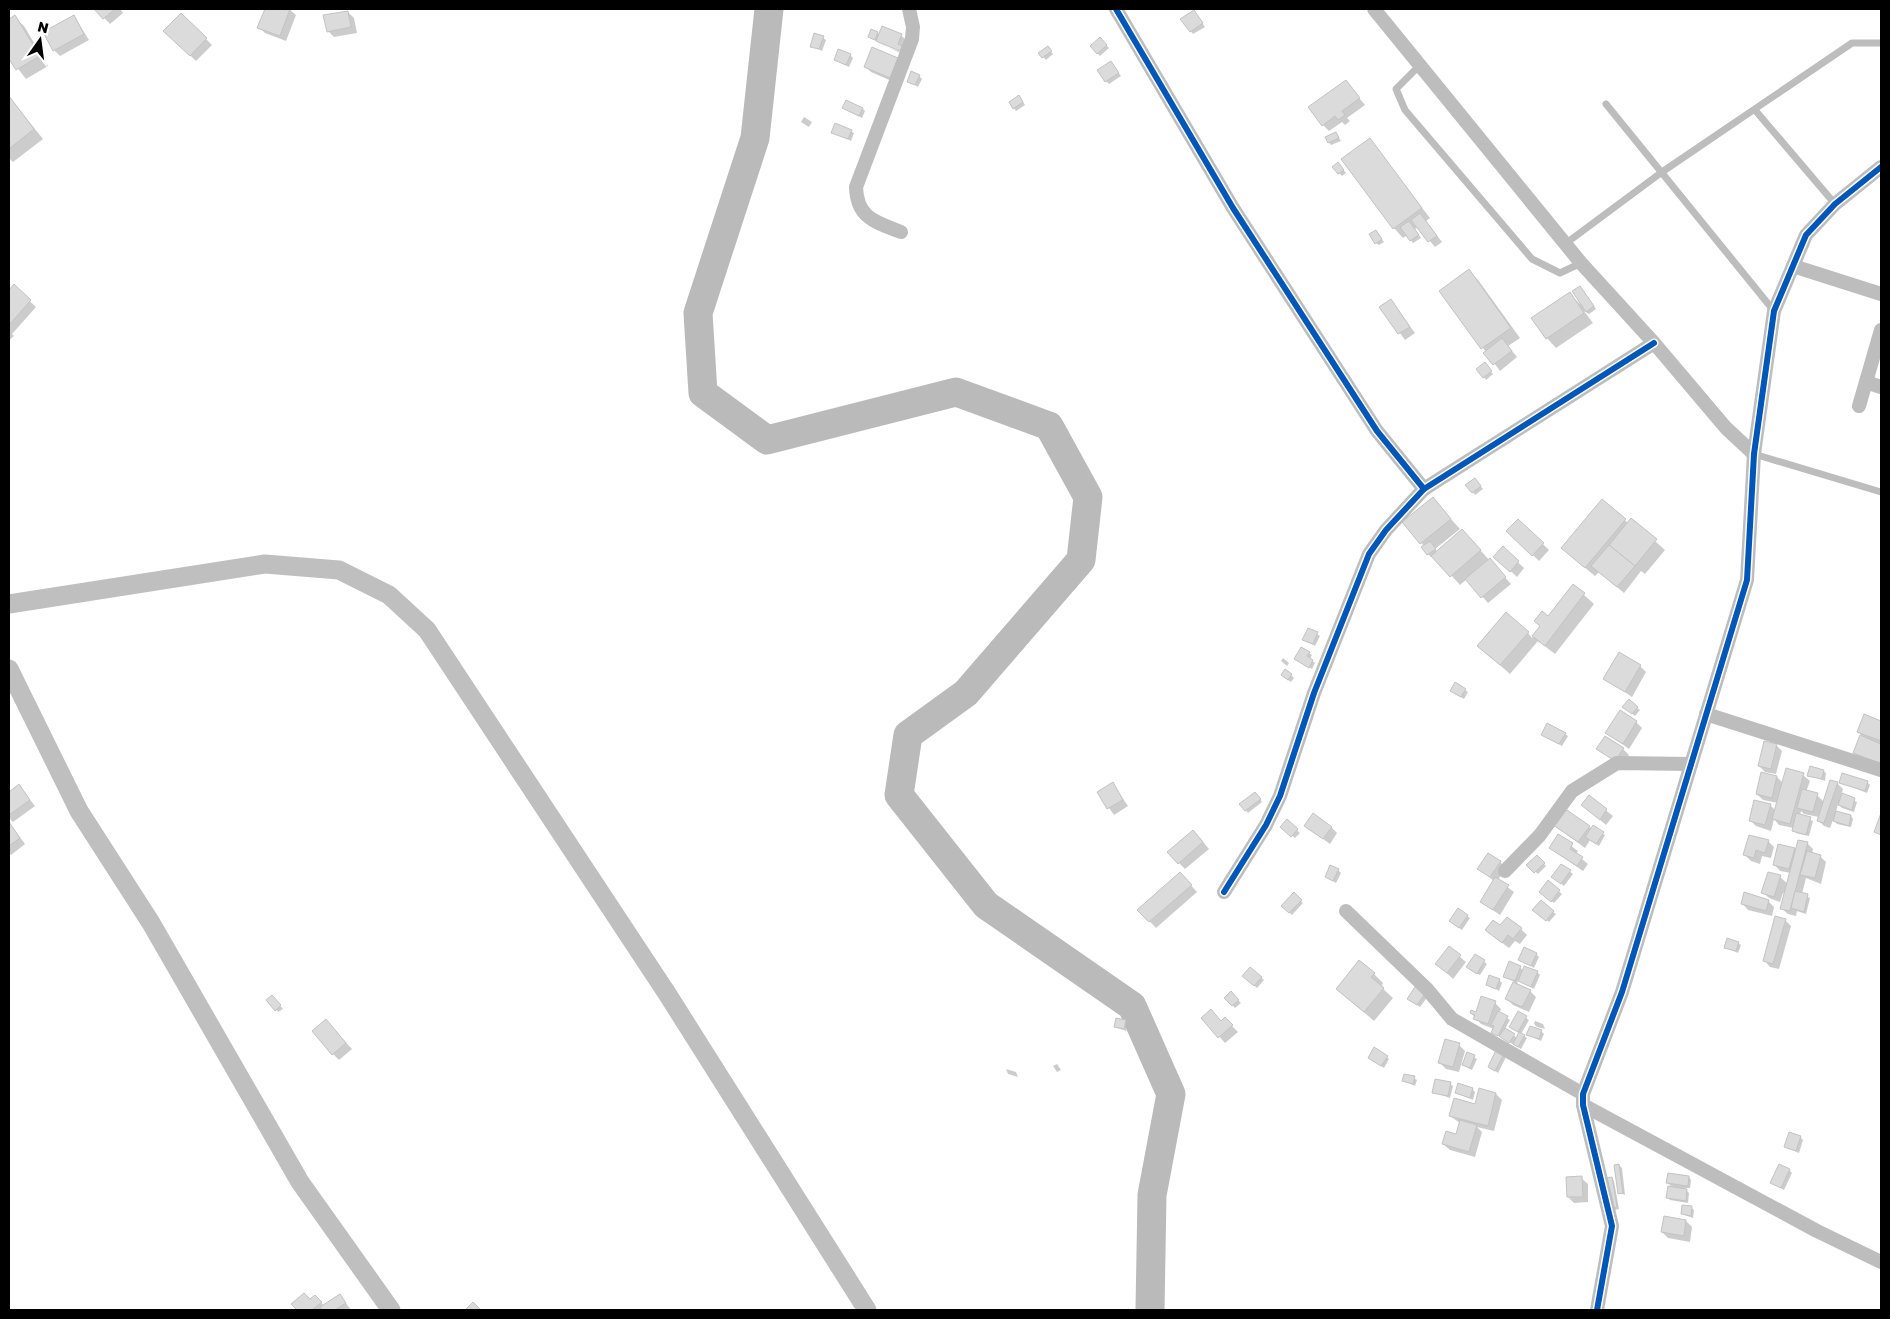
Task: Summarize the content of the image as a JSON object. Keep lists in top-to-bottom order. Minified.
{"north":"top"}
